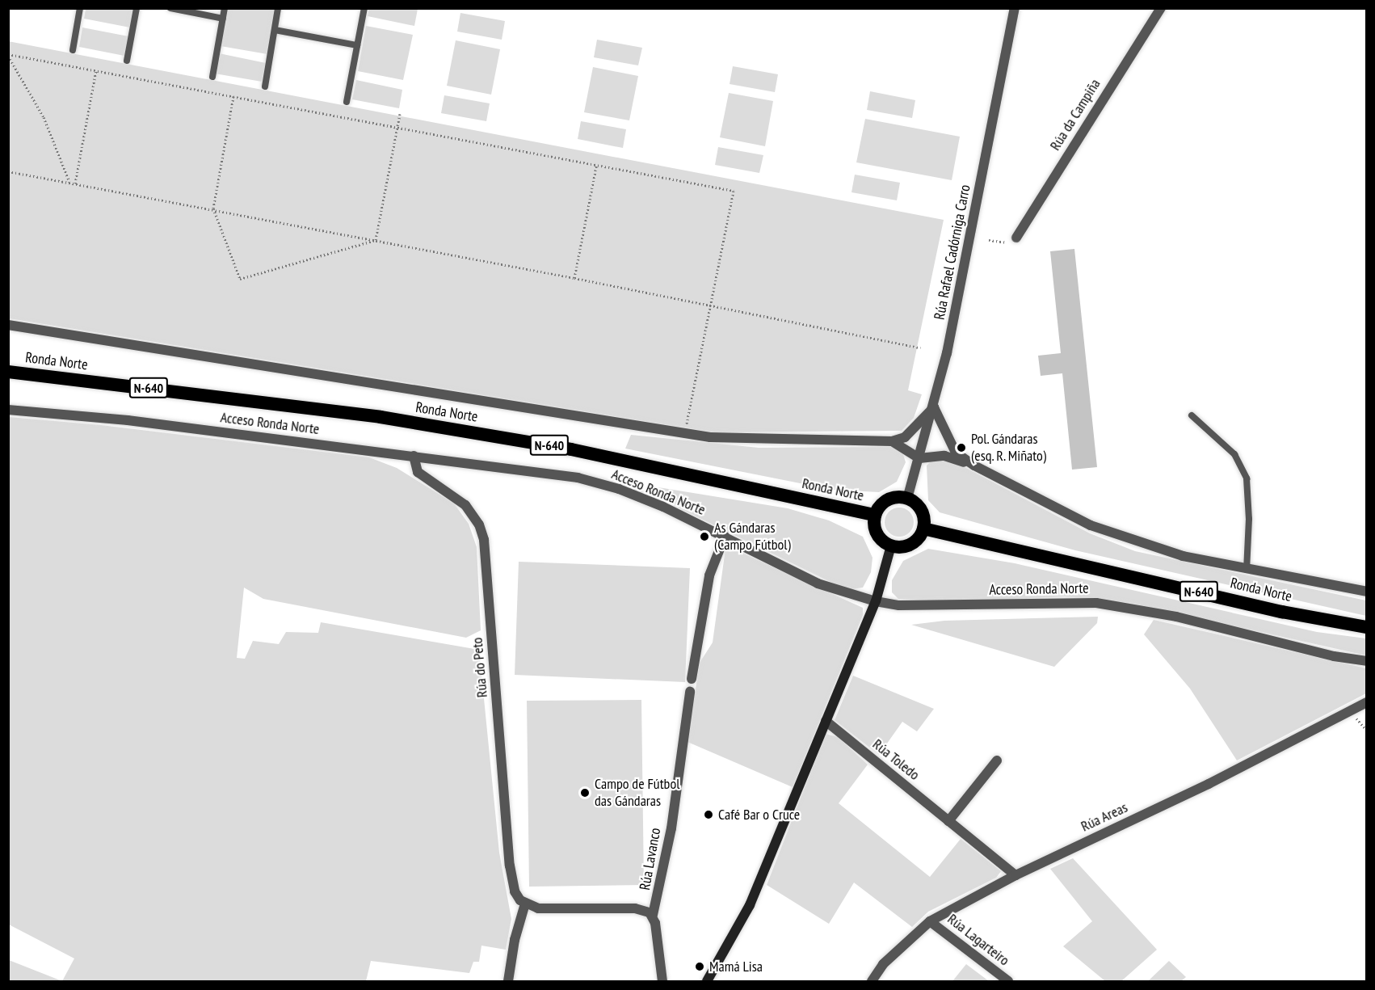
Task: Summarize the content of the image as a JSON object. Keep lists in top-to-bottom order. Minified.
{"streets":{"highway":["Ronda Norte","N-640"],"street":["Rúa da Campiña","Rúa Rafael Cadórniga Carro","Acceso Ronda Norte","Rúa do Peto","Rúa Toledo","Rúa Areas","Rúa Lavanco","Rúa Lagarteiro"]},"crossings":[["Rúa Rafael Cadórniga Carro","Ronda Norte"],["Acceso Ronda Norte","Rúa do Peto"],["Rúa Toledo","Rúa Areas"],["Rúa Areas","Rúa Lagarteiro"]],"places":["Pol. Gándaras (esq. R. Miñato)","As Gándaras (Campo Fútbol)","Campo de Fútbol das Gándaras","Café Bar o Cruce","Mamá Lisa"]}
